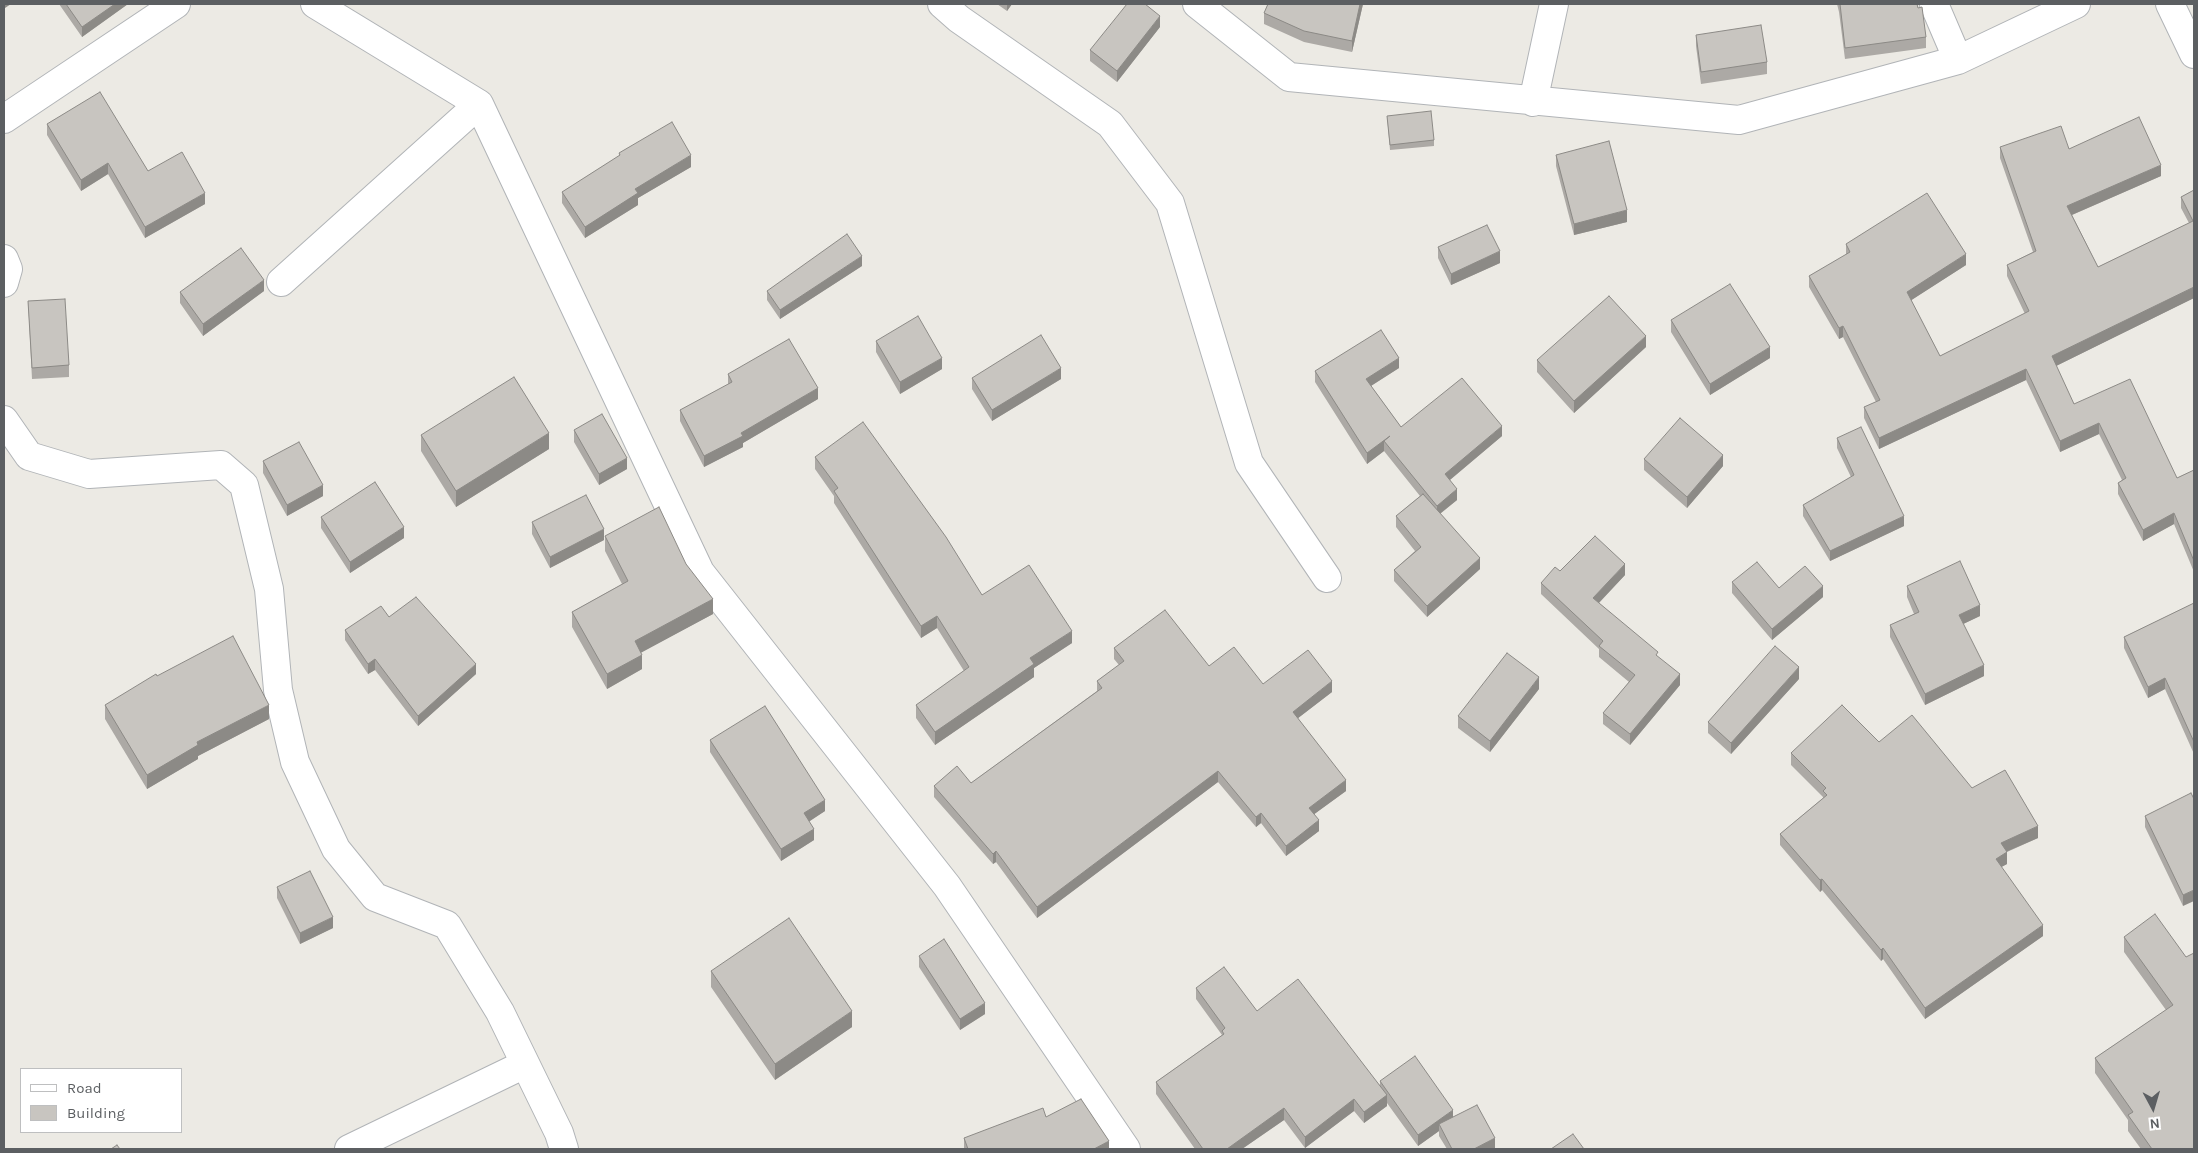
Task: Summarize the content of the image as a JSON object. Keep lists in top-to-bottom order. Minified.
{"legend":["Road","Building"],"north":"bottom"}
